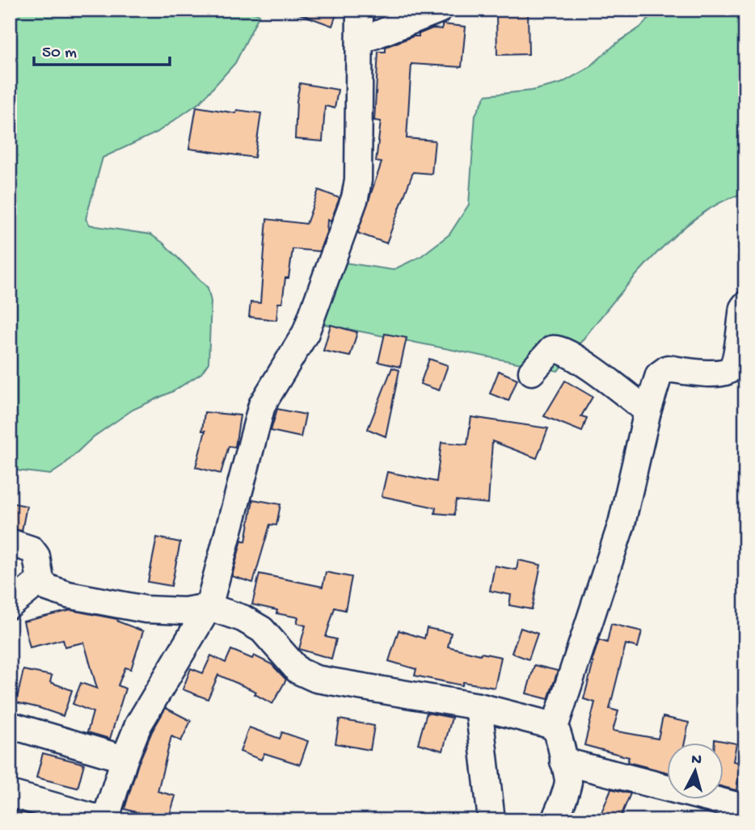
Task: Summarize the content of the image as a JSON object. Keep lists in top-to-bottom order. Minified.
{"scale_bar":"50 m","north":"top"}
